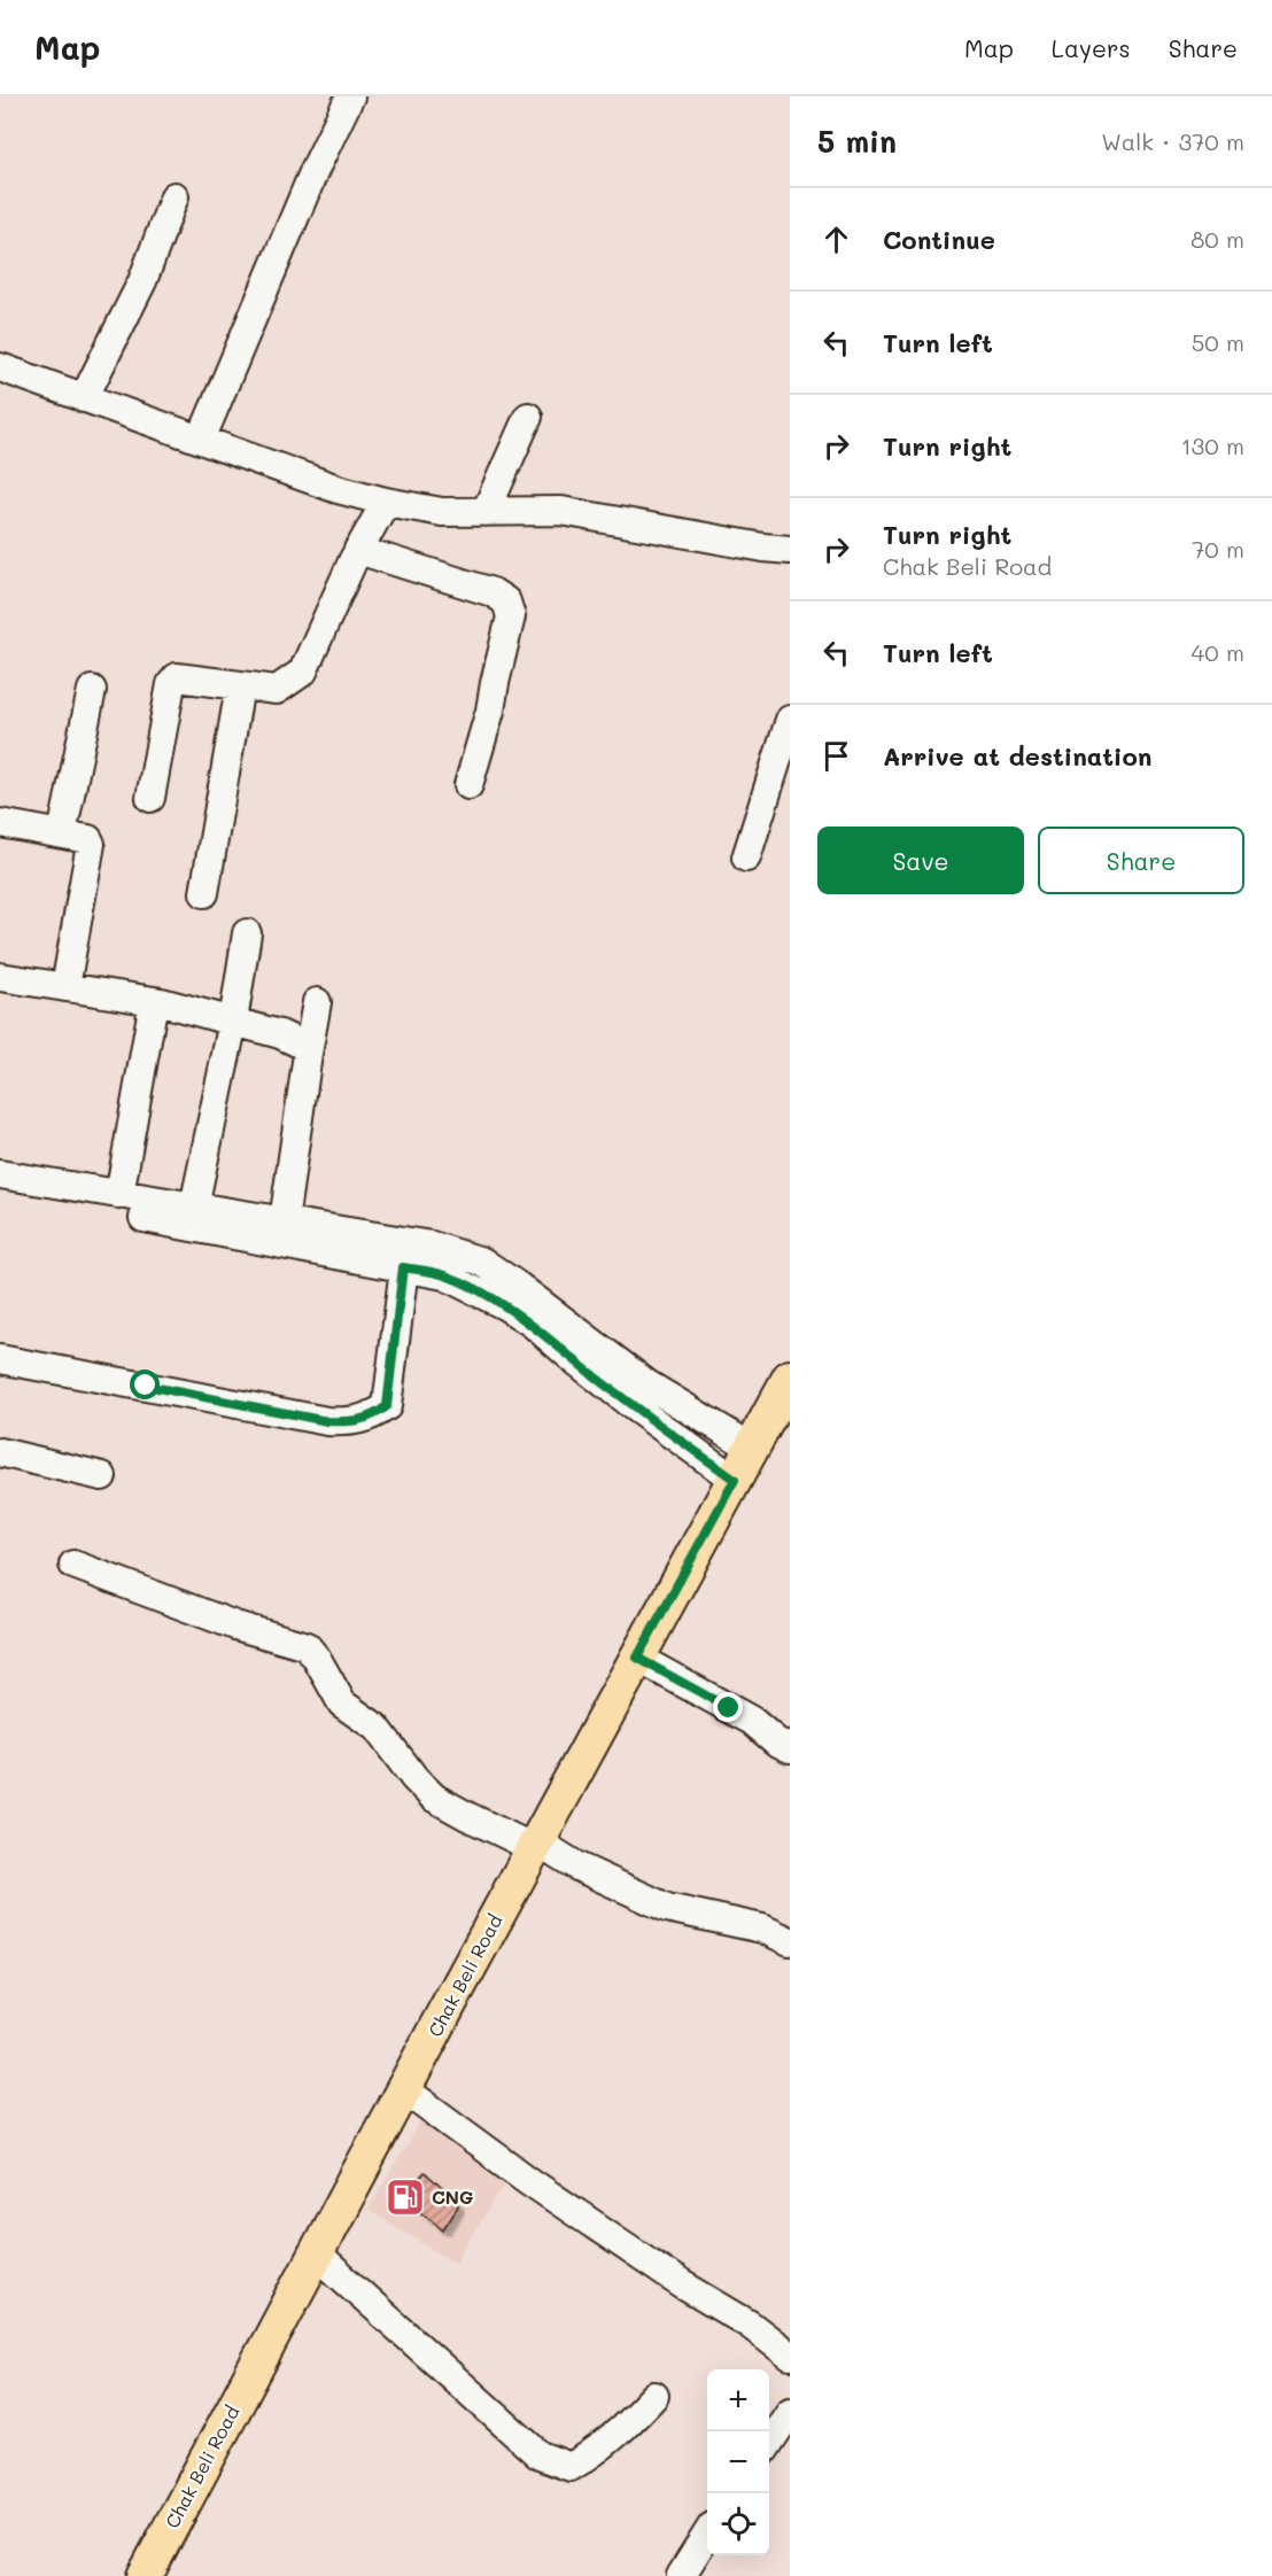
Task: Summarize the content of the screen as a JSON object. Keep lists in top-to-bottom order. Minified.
{"streets":{"main road":["Chak Beli Road"]},"places":{"fuel station":["CNG"]},"page":{"header":"Map","nav":["Map","Layers","Share"],"heading":["5 min","Walk · 370 m"],"list":[["Continue","80 m"],["Turn left","50 m"],["Turn right","130 m"],["Turn right","Chak Beli Road","70 m"],["Turn left","40 m"],"Arrive at destination"],"buttons":["Save","Share"],"map_buttons":["+","−"]}}
